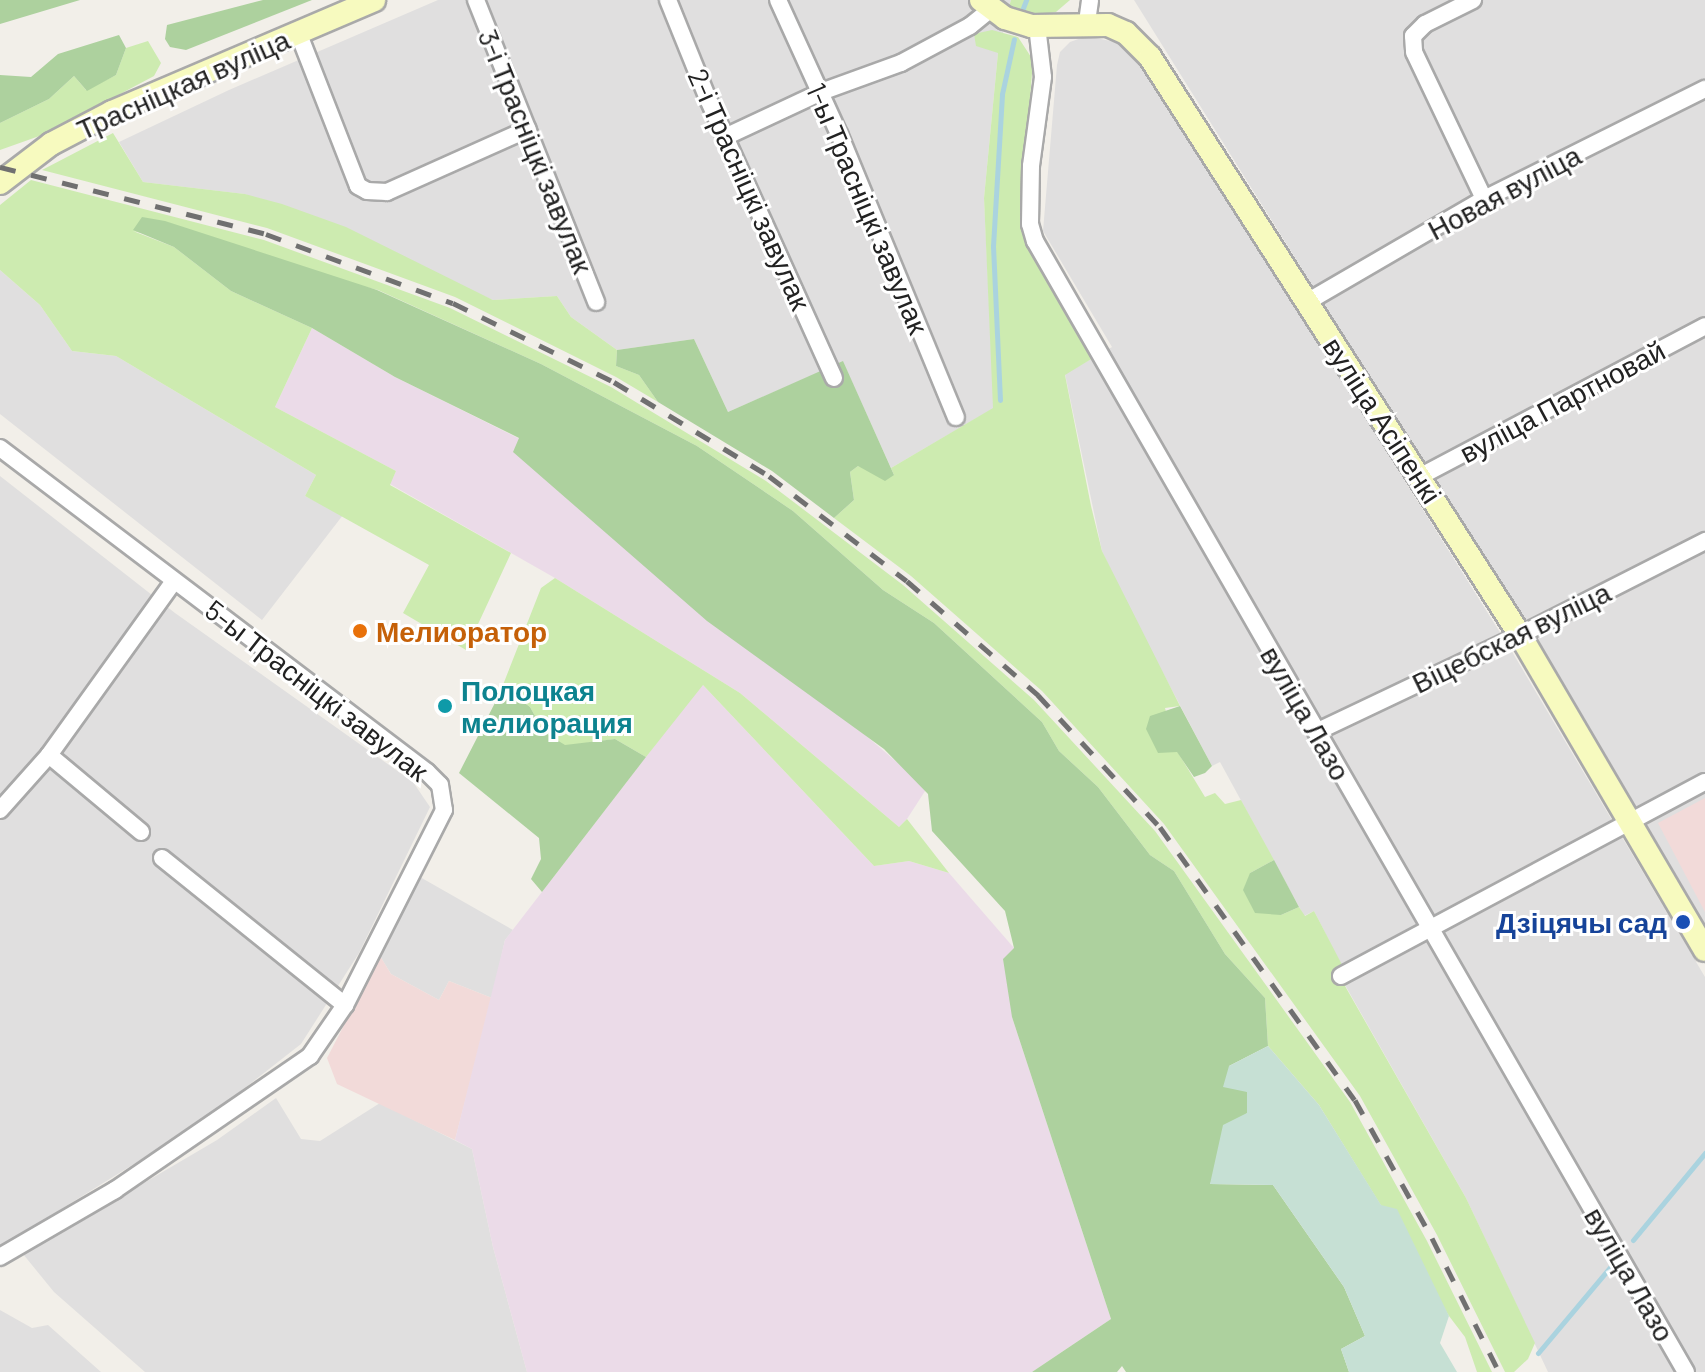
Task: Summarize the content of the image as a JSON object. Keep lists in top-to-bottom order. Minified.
{"streets":{"street":["Трасніцкая вуліца","3-і Трасніцкі завулак","2-і Трасніцкі завулак","Новая вуліца","1-ы Трасніцкі завулак","вуліца Партновай","вуліца Асіпенкі","Віцебская вуліца","5-ы Трасніцкі завулак","вуліца Лазо"]},"crossings":[["Новая вуліца","вуліца Асіпенкі"],["вуліца Партновай","вуліца Асіпенкі"],["вуліца Асіпенкі","Віцебская вуліца"],["вуліца Асіпенкі","вуліца Лазо"],["Віцебская вуліца","вуліца Лазо"]],"places":["Мелиоратор","Полоцкая мелиорация","Дзіцячы сад"]}
